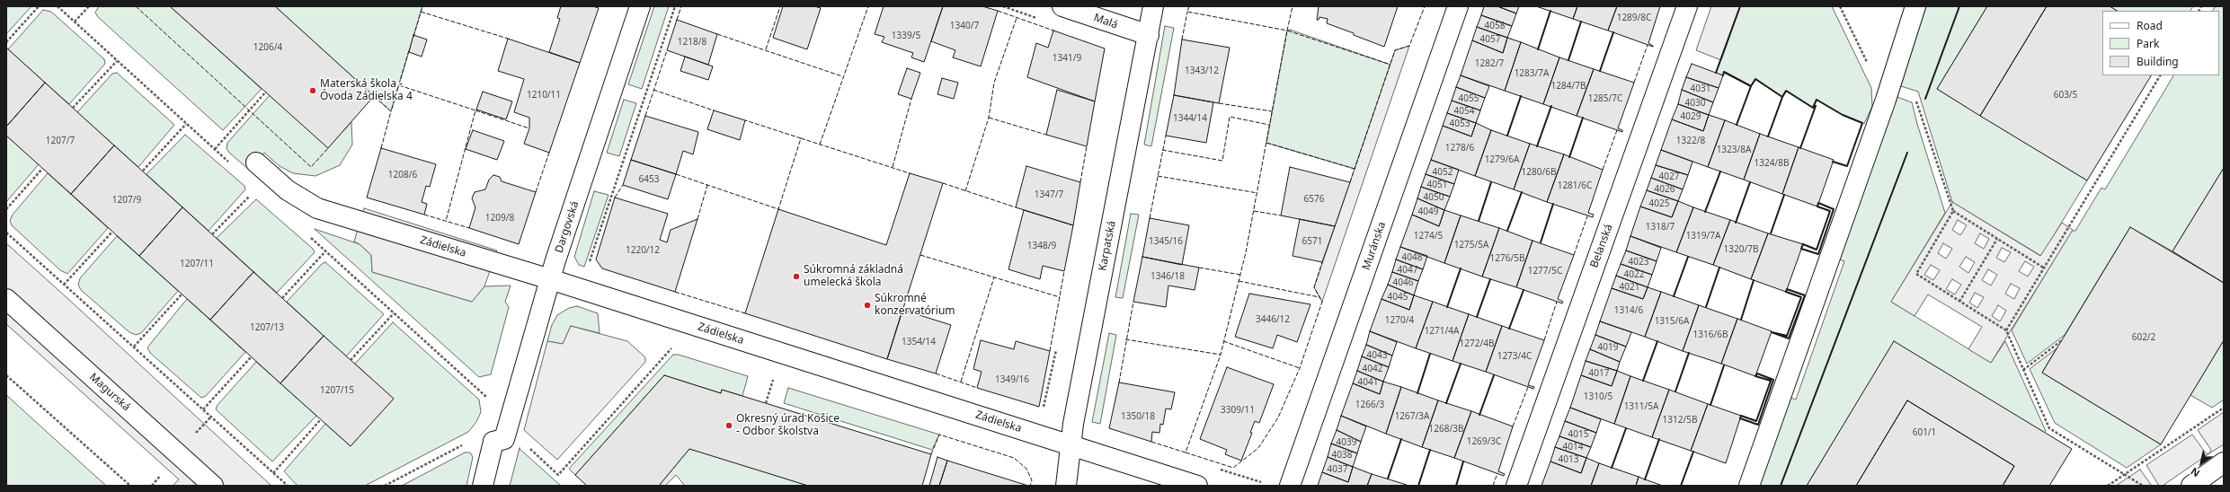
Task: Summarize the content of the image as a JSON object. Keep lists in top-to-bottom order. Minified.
{"streets":{"street":["Malá","Dargovská","Karpatská","Muránska","Belanská","Zádielska","Magurská"]},"crossings":[["Malá","Karpatská"],["Dargovská","Zádielska"],["Karpatská","Zádielska"]],"places":["Materská škola - Óvoda Zádielska 4","Súkromná základná umelecká škola","Súkromné konzervatórium","Okresný úrad Košice - Odbor školstva"],"house_numbers":["1289/8C","1340/7","4058","1339/5","4057","1218/8","1206/4","1341/9","1282/7","1343/12","1283/7A","1284/7B","4031","1210/11","603/5","4055","1285/7C","4030","4054","4029","1344/14","4053","1207/7","1322/8","1278/6","1323/8A","1279/6A","1324/8B","4052","1280/6B","1208/6","4027","6453","4051","1281/6C","4026","1347/7","4050","6576","1207/9","4025","4049","1209/8","1318/7","1274/5","1319/7A","1345/16","6571","1275/5A","1348/9","1320/7B","1220/12","4048","1276/5B","4023","1207/11","4047","1277/5C","4022","1346/18","4046","4021","4045","1314/6","3446/12","1270/4","1315/6A","1207/13","1271/4A","1316/6B","602/2","1354/14","1272/4B","4019","4043","1273/4C","4042","4017","1349/16","4041","1207/15","1310/5","1266/3","1311/5A","3309/11","1350/18","1267/3A","1312/5B","1268/3B","601/1","4015","1269/3C","4039","4014","4038","4013","4037"],"legend":["Road","Park","Building"],"north":"bottom left"}
